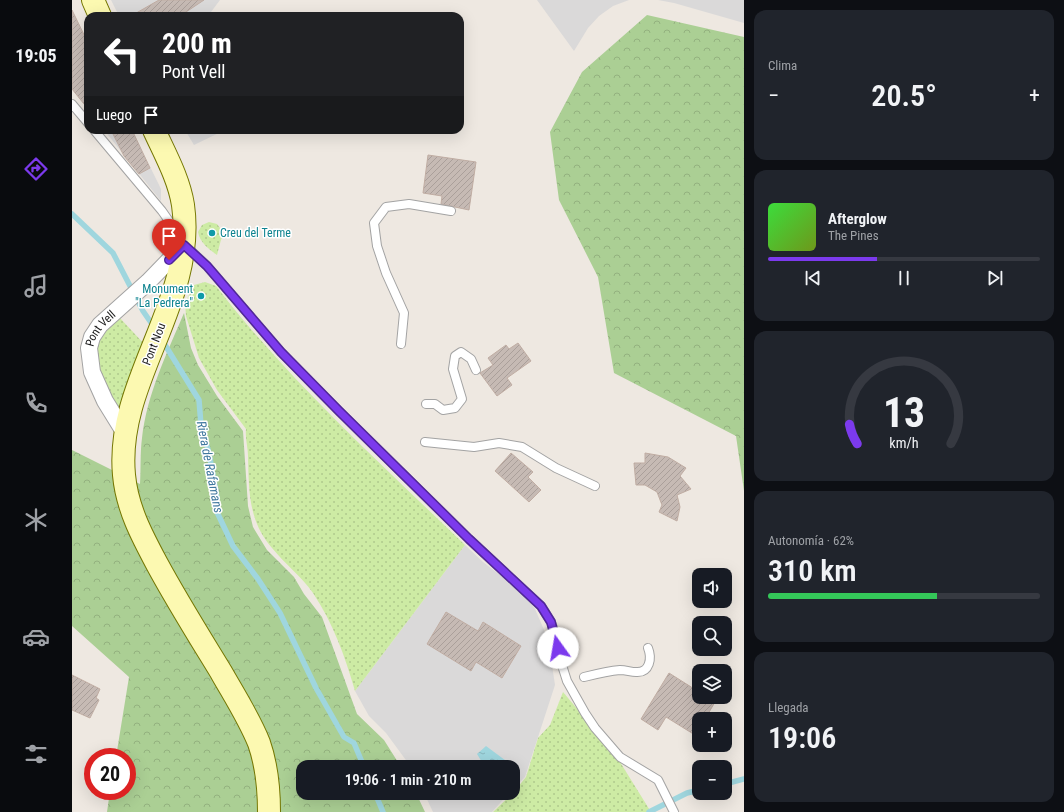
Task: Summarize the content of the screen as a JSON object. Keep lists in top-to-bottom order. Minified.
{"streets":{"main road":["Pont Nou"],"street":["Pont Vell"]},"crossings":[["Pont Vell","Pont Nou"]],"water":["Riera de Rafamans"],"places":["Creu del Terme","Monument \"La Pedrera\""],"page":{"tabs":"19:05","tile":["Clima",["Autonomía · 62%","310 km"],["Llegada","19:06"]],"turn":["200 m","Pont Vell"],"heat":["−","20.5°","+"],"then":"Luego","song":["Afterglow","The Pines"],"map_buttons":["+","−"],"limit":"20","trip":"19:06 · 1 min · 210 m","gauge":["13","km/h"]}}
